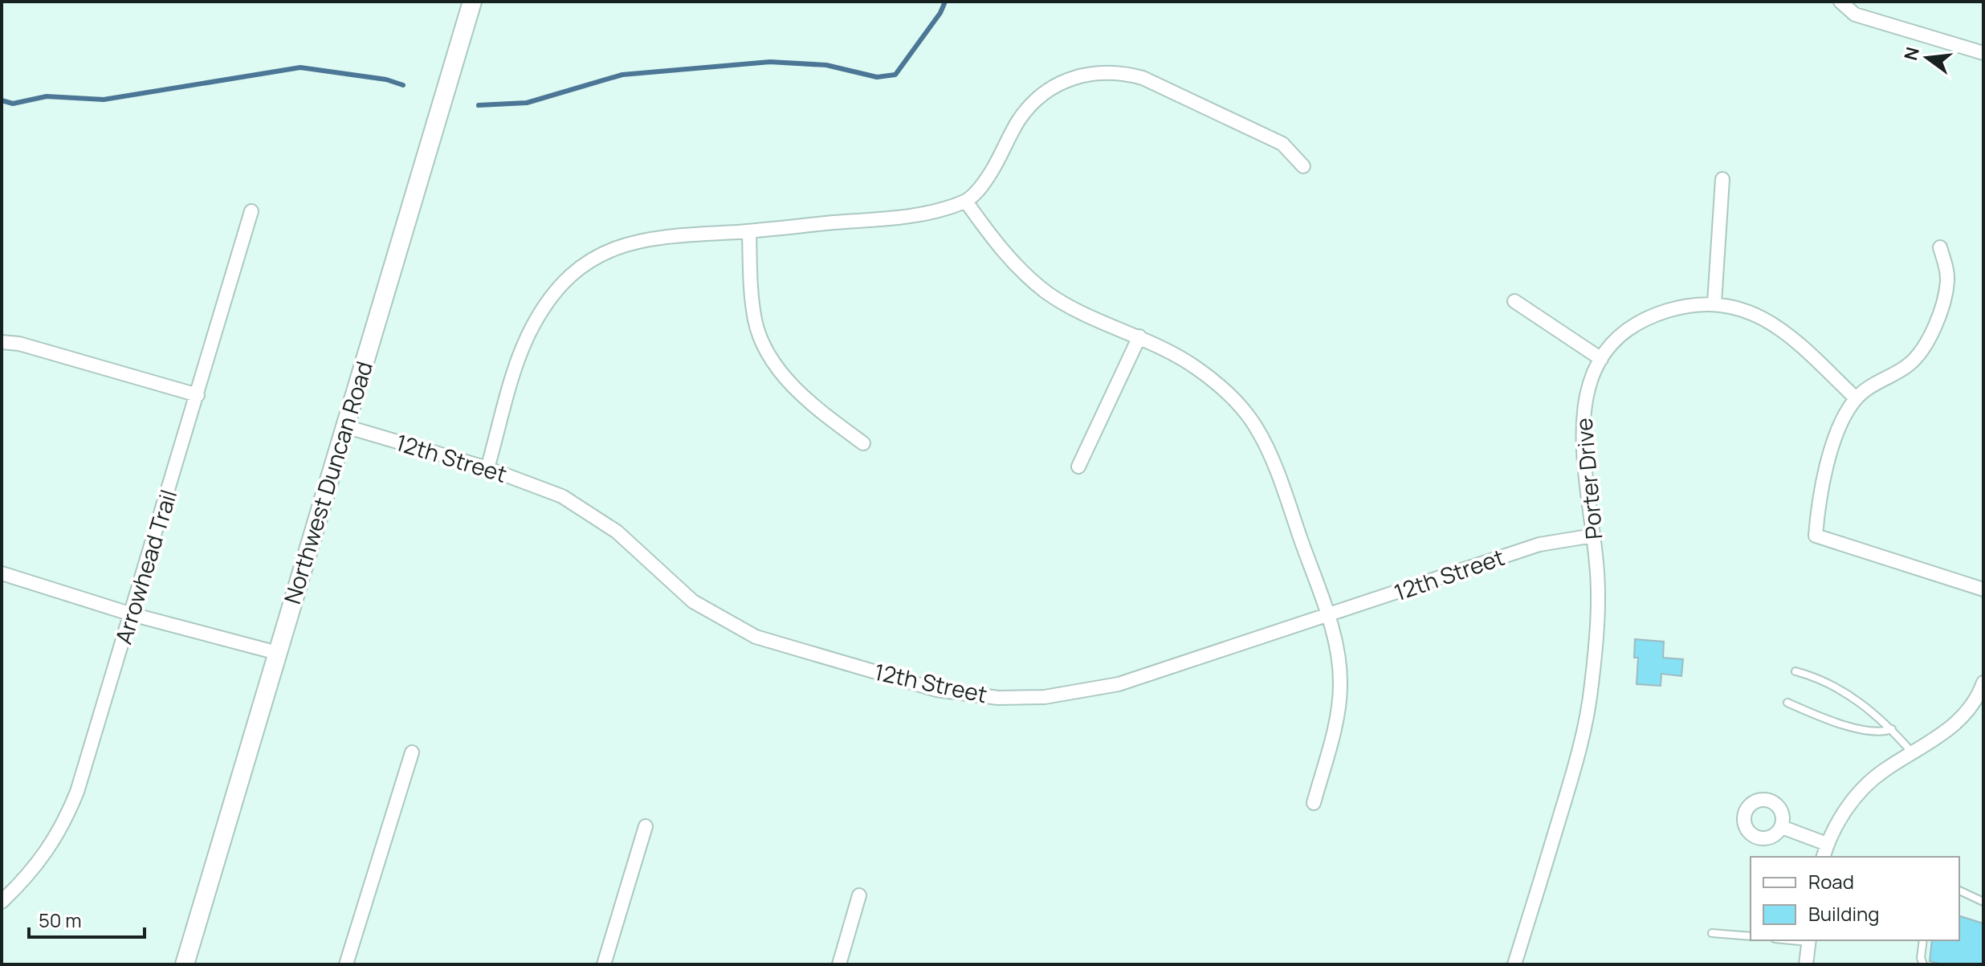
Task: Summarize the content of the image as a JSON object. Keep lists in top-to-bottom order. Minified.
{"streets":{"street":["12th Street","Porter Drive","Northwest Duncan Road","Arrowhead Trail"]},"crossings":[["12th Street","Porter Drive"],["12th Street","Northwest Duncan Road"]],"legend":["Road","Building"],"scale_bar":"50 m","north":"left"}
